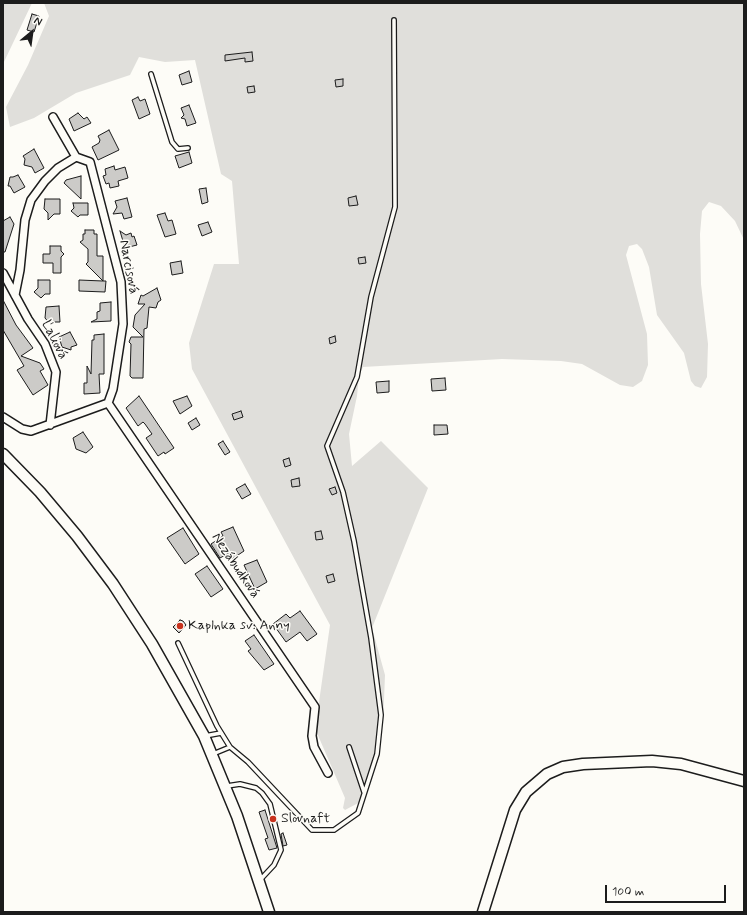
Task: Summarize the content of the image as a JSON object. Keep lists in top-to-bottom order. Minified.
{"streets":{"street":["Narcisová","Ľaliová","Nezábudková"]},"crossings":[["Narcisová","Nezábudková"]],"places":["Kaplnka sv. Anny","Slovnaft"],"scale_bar":"100 m","north":"top right"}
